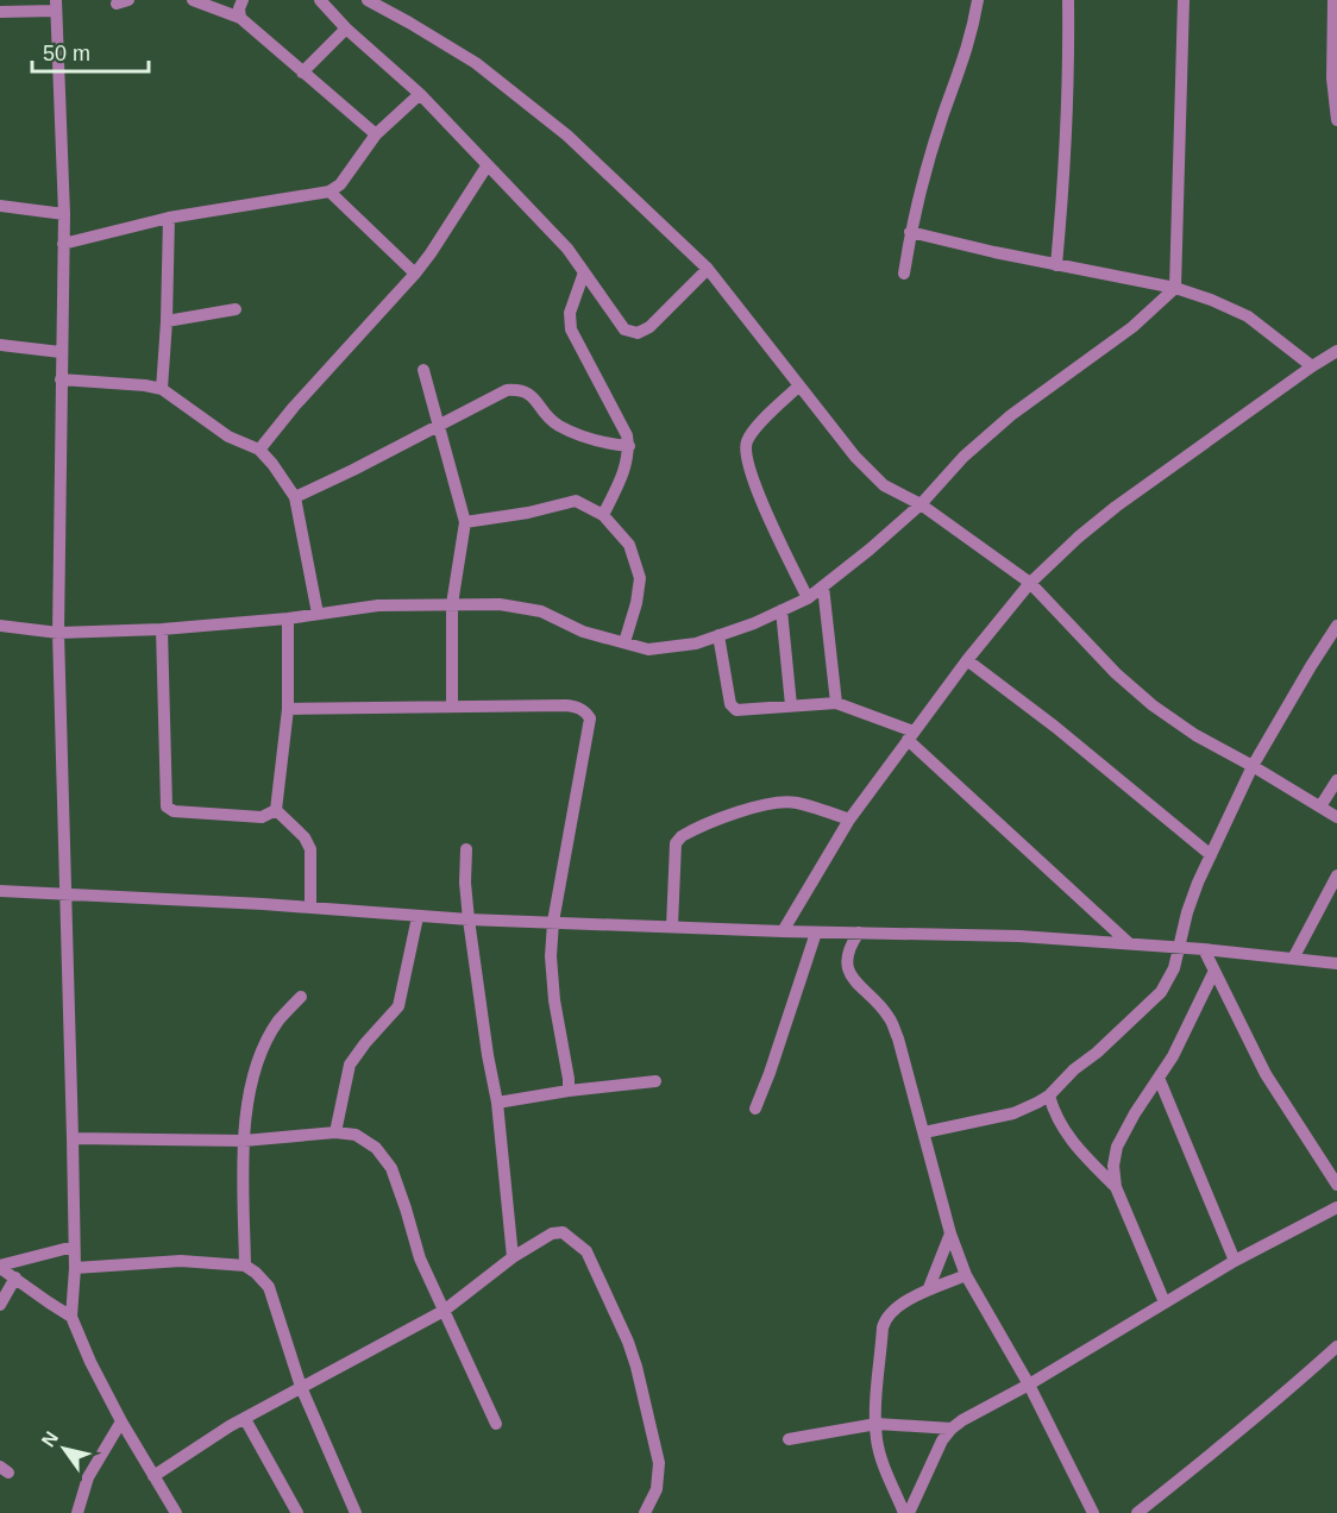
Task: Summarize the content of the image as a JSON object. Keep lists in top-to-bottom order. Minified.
{"scale_bar":"50 m","north":"top left"}
